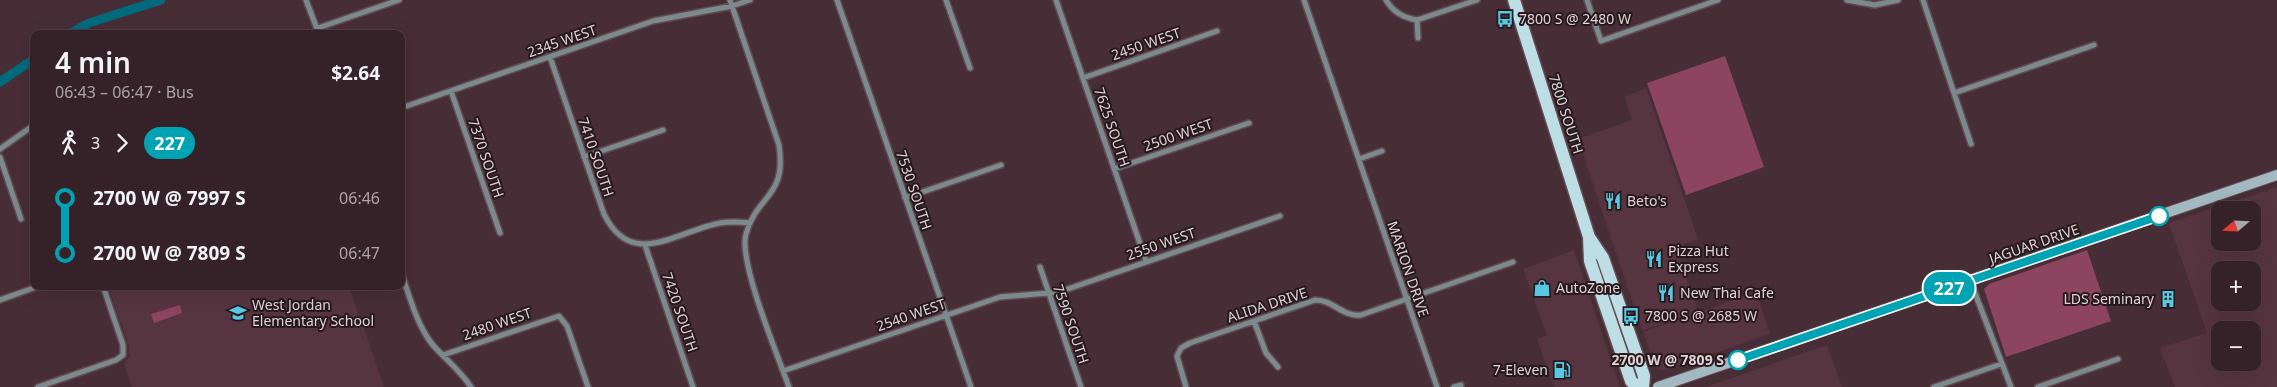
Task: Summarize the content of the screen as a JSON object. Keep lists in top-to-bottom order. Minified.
{"streets":{"main road":["7800 SOUTH","JAGUAR DRIVE"],"street":["2345 WEST","2450 WEST","7625 SOUTH","2500 WEST","7410 SOUTH","7370 SOUTH","7530 SOUTH","2550 WEST","MARION DRIVE","ALIDA DRIVE","7420 SOUTH","2540 WEST","2480 WEST","7590 SOUTH"]},"crossings":[["2345 WEST","7410 SOUTH"],["2345 WEST","7370 SOUTH"],["2450 WEST","7625 SOUTH"],["7625 SOUTH","2500 WEST"],["7625 SOUTH","2550 WEST"],["7410 SOUTH","7420 SOUTH"],["7530 SOUTH","2540 WEST"],["2550 WEST","2540 WEST"],["2550 WEST","7590 SOUTH"],["MARION DRIVE","ALIDA DRIVE"],["2540 WEST","7590 SOUTH"]],"places":{"bus stop":["7800 S @ 2480 W","7800 S @ 2685 W"],"restaurant":["Beto's","Pizza Hut Express","New Thai Cafe"],"shop":["AutoZone"],"building":["LDS Seminary"],"school or university":["West Jordan Elementary School"],"other":["2700 W @ 7809 S"],"fuel station":["7-Eleven"]},"lines":["bus line 227"],"north":"left","page":{"on_map":"227","heading":["4 min","06:43 – 06:47 · Bus","$2.64"],"legs":["3","227"],"list":[{"name":"2700 W @ 7997 S","value":"06:46"},{"name":"2700 W @ 7809 S","value":"06:47"}],"map_buttons":["+","−"]}}
